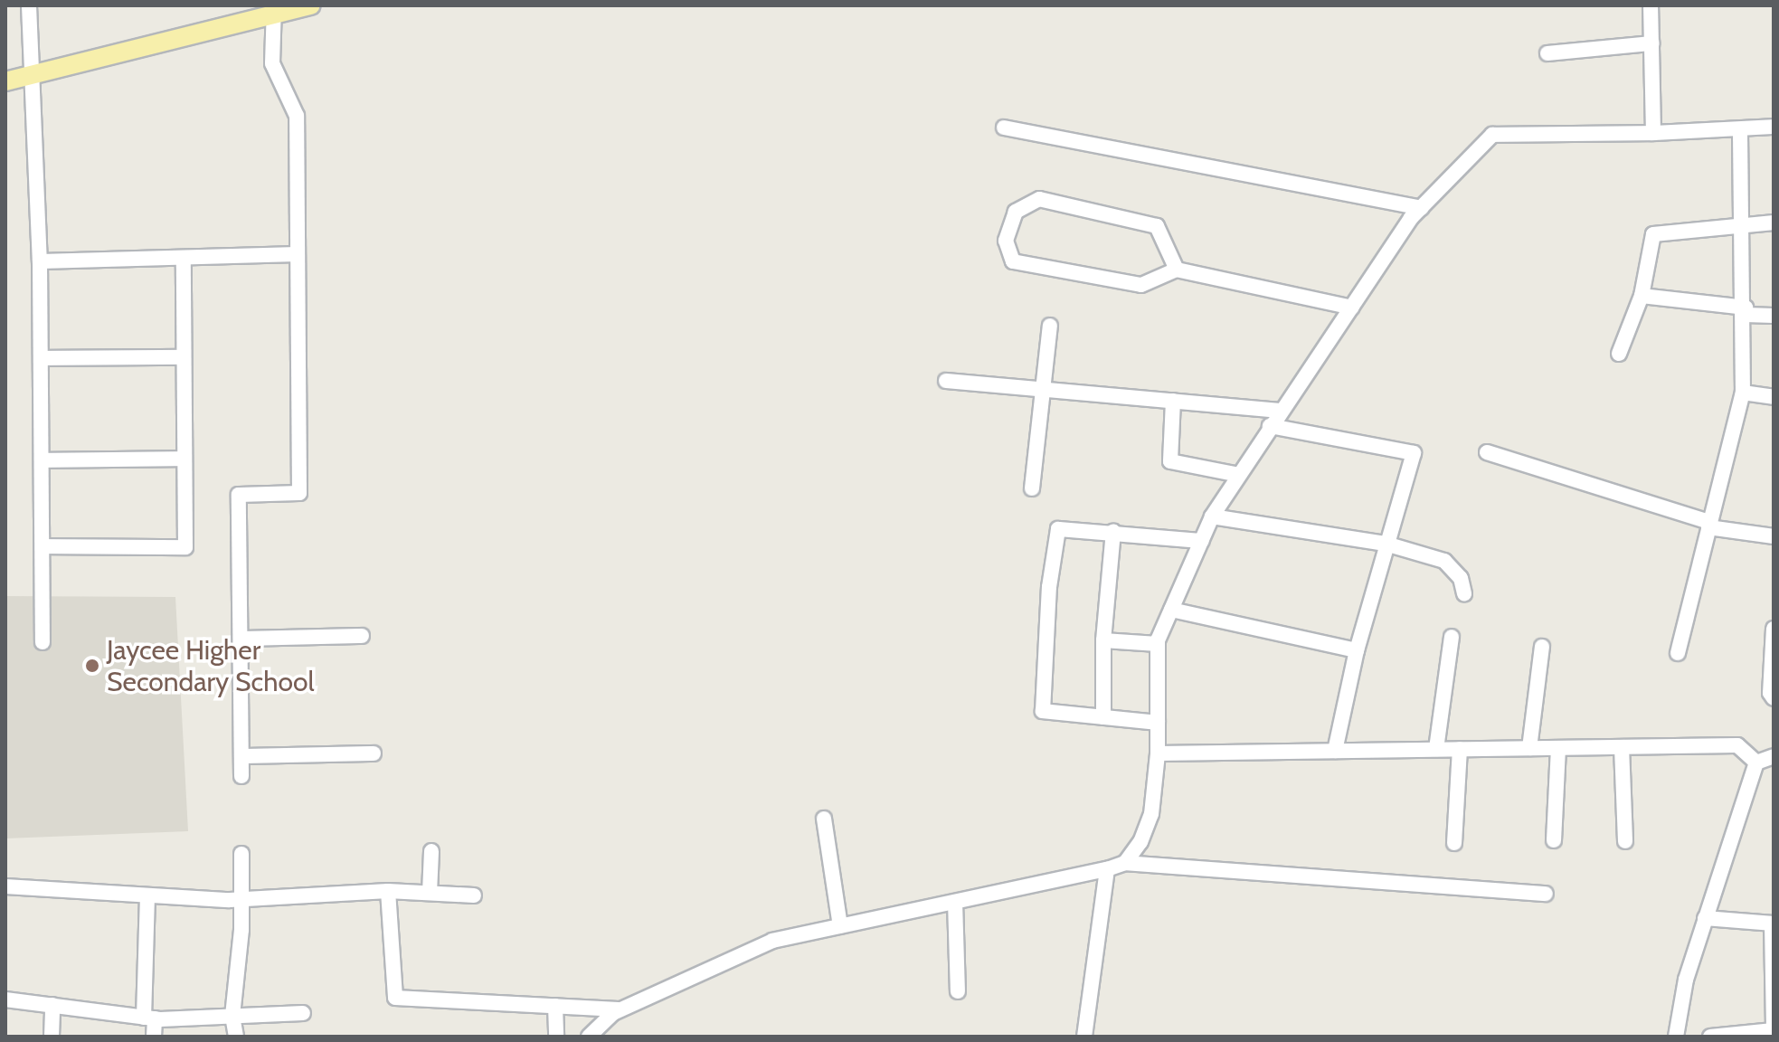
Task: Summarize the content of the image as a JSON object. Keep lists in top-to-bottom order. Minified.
{"places":["Jaycee Higher Secondary School"]}
